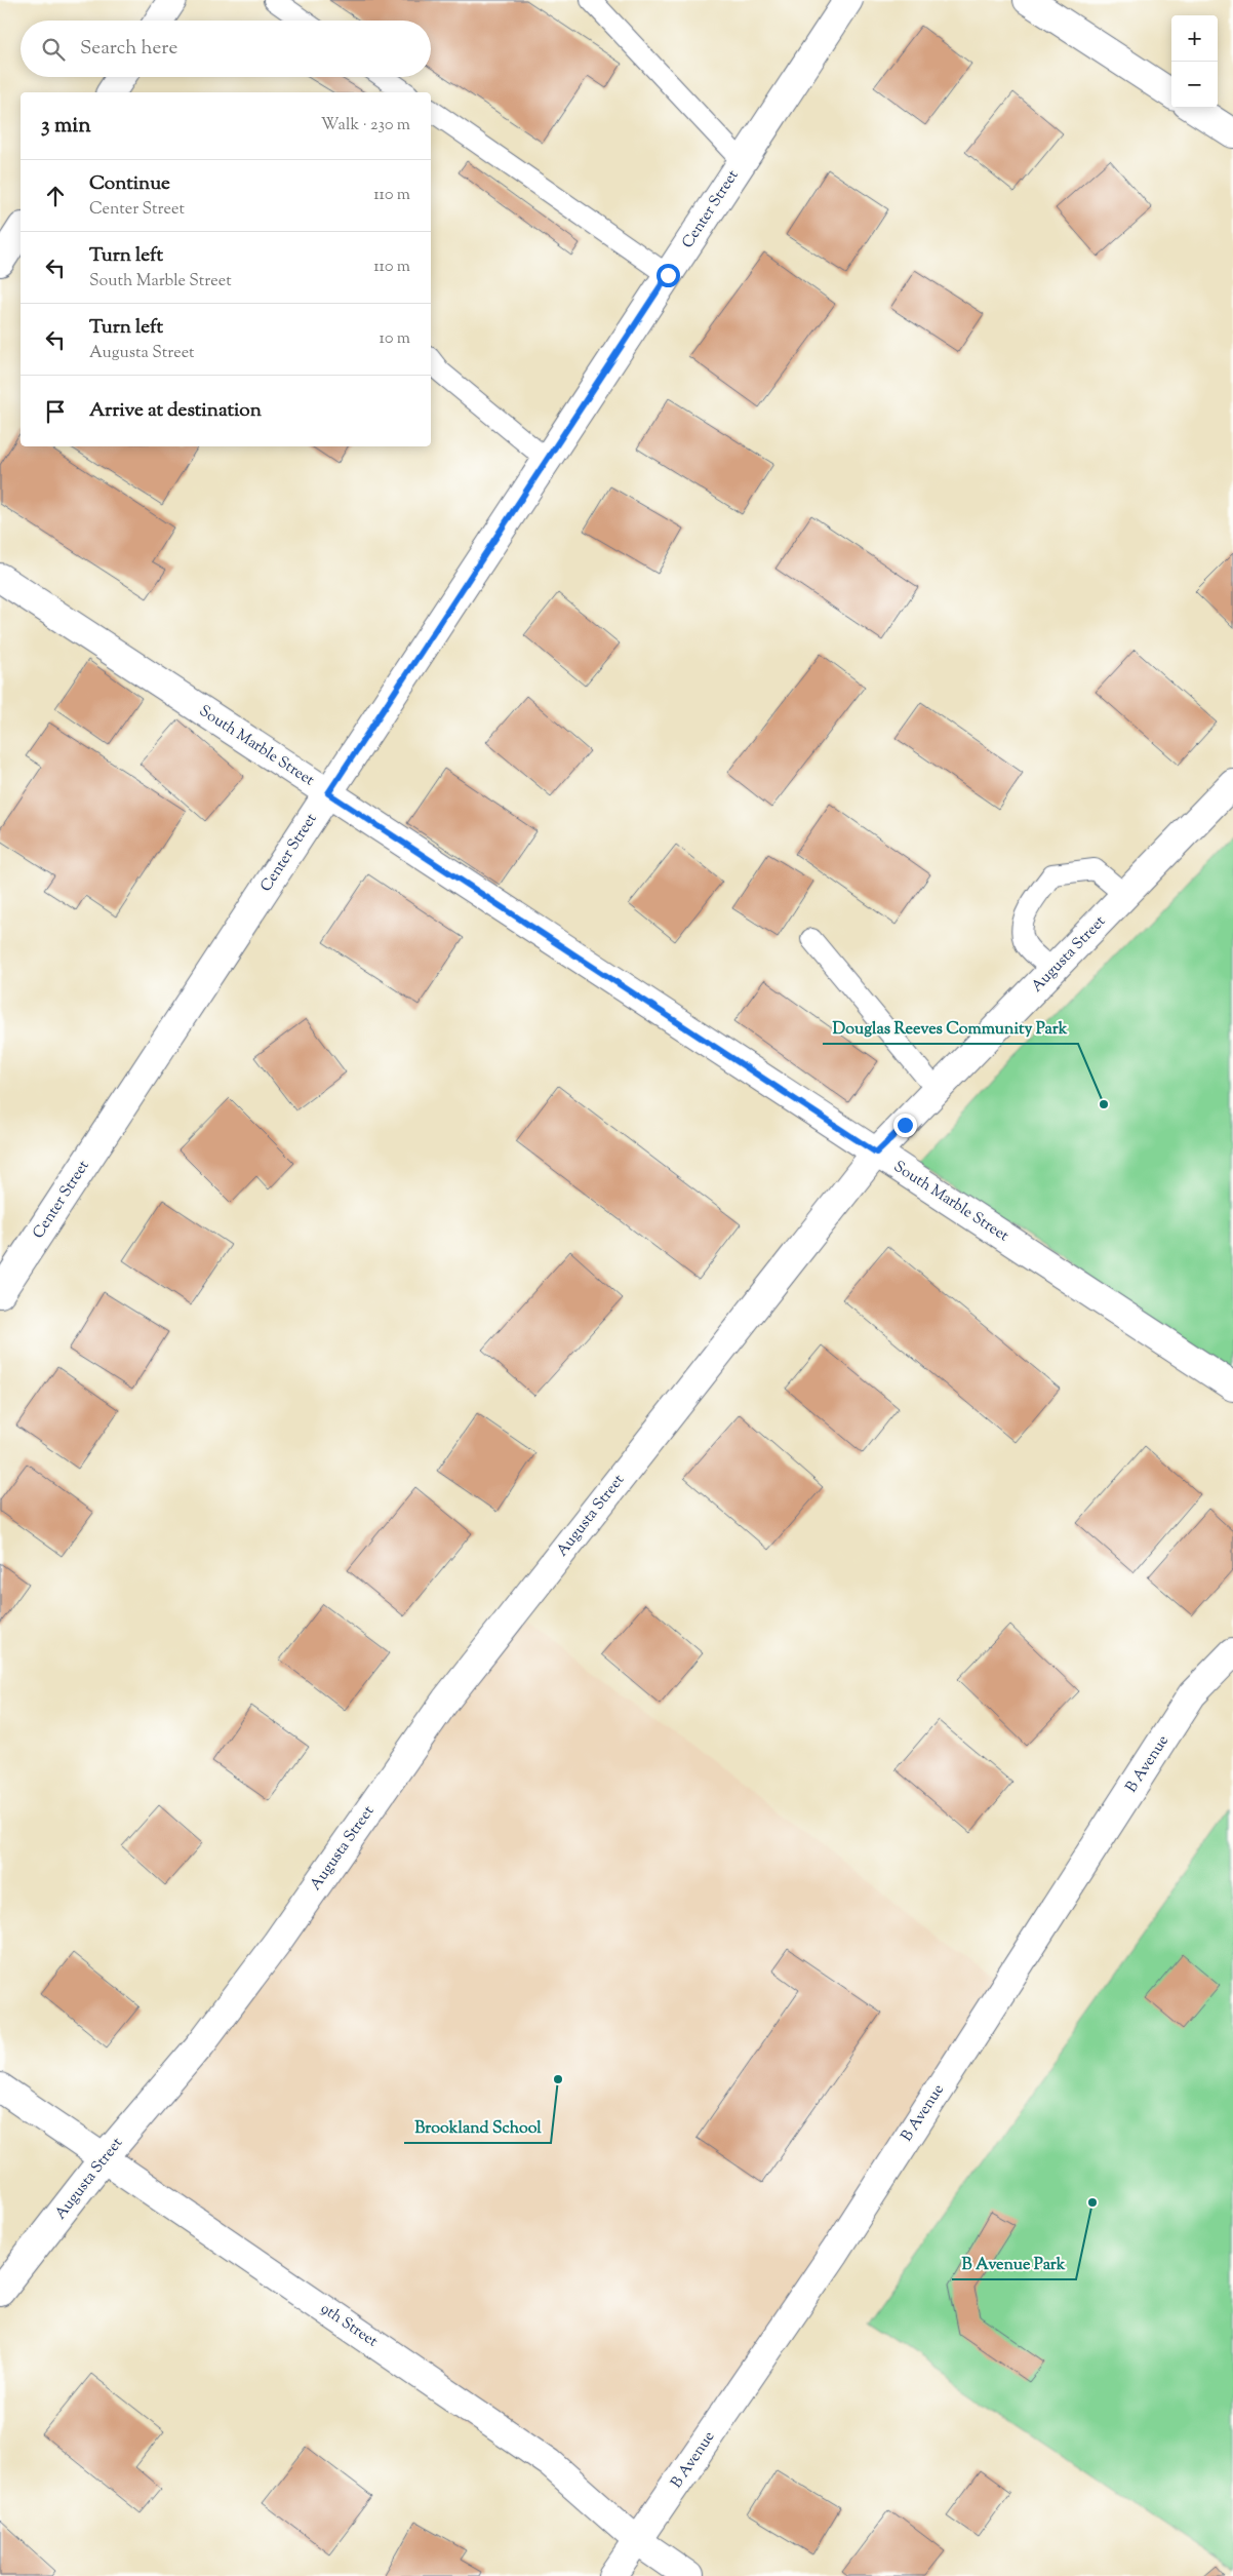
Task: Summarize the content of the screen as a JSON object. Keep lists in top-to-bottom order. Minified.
{"streets":{"street":["Center Street","South Marble Street","Augusta Street","B Avenue","9th Street"]},"crossings":[["Center Street","South Marble Street"],["South Marble Street","Augusta Street"],["Augusta Street","9th Street"],["B Avenue","9th Street"]],"places":["Douglas Reeves Community Park","Brookland School","B Avenue Park"],"page":{"map_buttons":["+","−"],"search":"Search here","heading":["3 min","Walk · 230 m"],"list":[["Continue","Center Street","110 m"],["Turn left","South Marble Street","110 m"],["Turn left","Augusta Street","10 m"],"Arrive at destination"]}}
